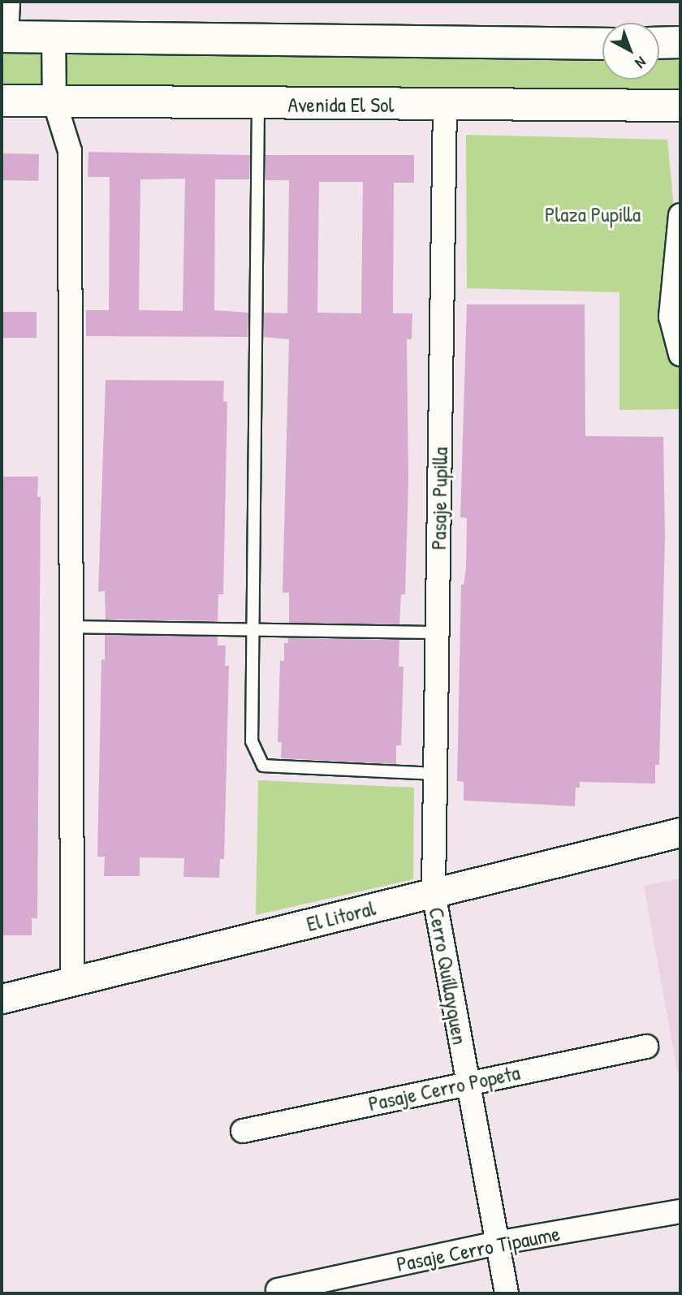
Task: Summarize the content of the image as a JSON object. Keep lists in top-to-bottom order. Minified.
{"streets":{"main road":["Avenida El Sol"],"street":["Pasaje Pupilla","El Litoral","Cerro Quíllayquen","Pasaje Cerro Popeta","Pasaje Cerro Tipaume"]},"crossings":[["Avenida El Sol","Pasaje Pupilla"],["Pasaje Pupilla","El Litoral"],["Pasaje Pupilla","Cerro Quíllayquen"],["El Litoral","Cerro Quíllayquen"],["Cerro Quíllayquen","Pasaje Cerro Popeta"],["Cerro Quíllayquen","Pasaje Cerro Tipaume"]],"parks":["Plaza Pupilla"],"north":"bottom right"}
